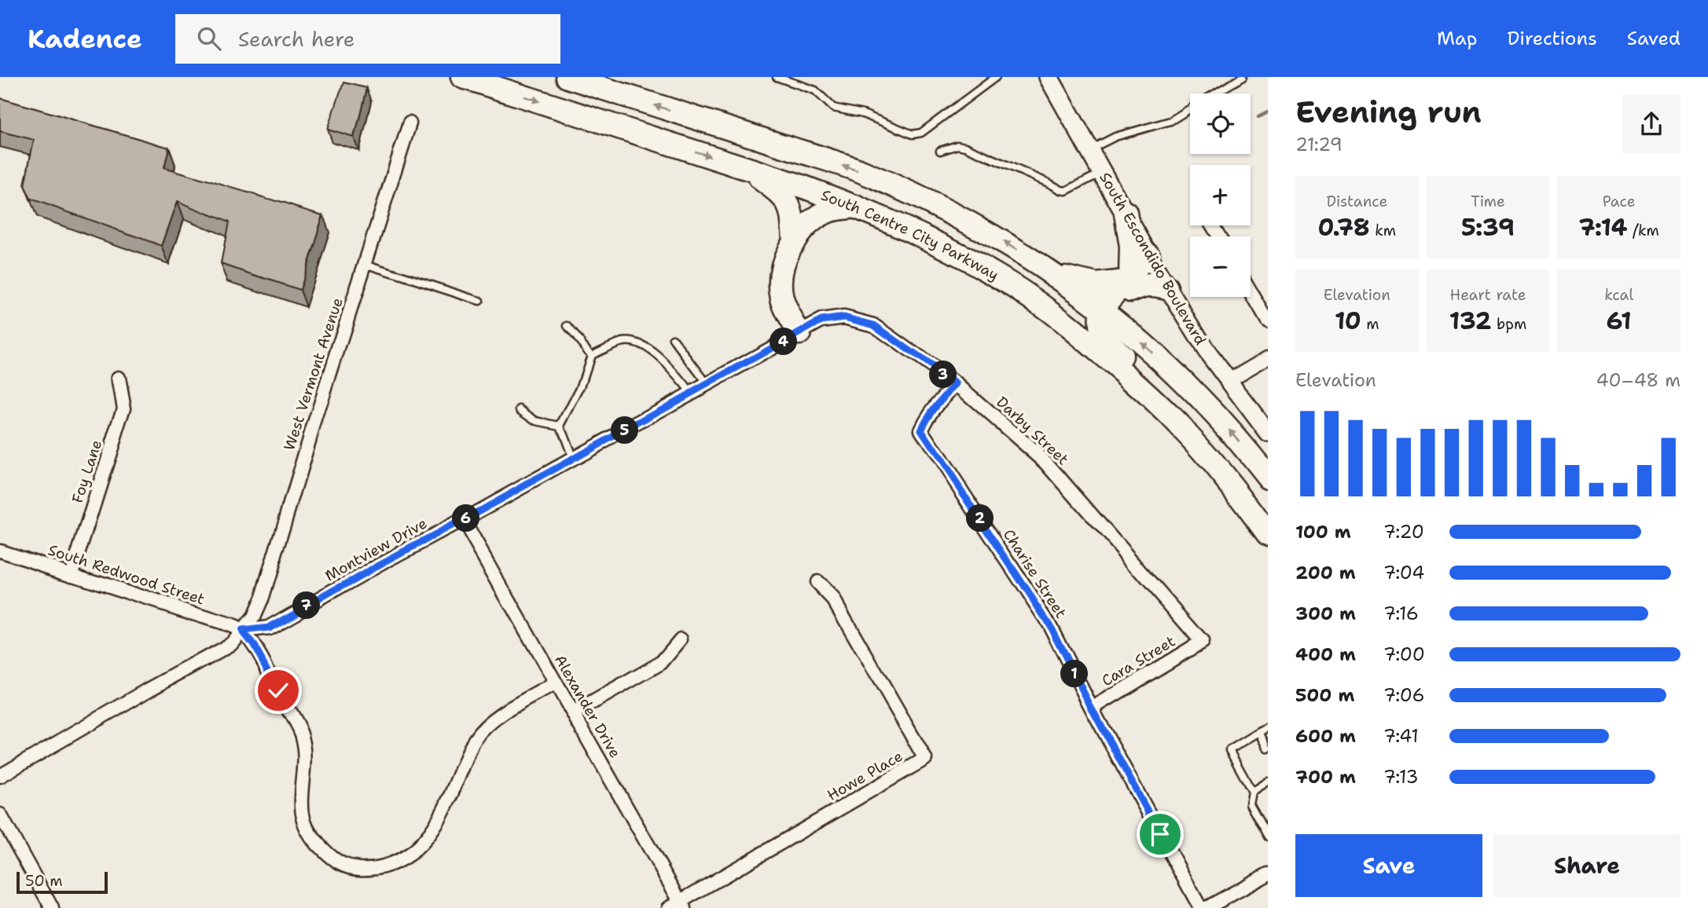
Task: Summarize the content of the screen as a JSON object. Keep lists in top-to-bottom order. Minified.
{"streets":{"highway":["South Centre City Parkway"],"main road":["South Escondido Boulevard"],"street":["West Vermont Avenue","Darby Street","Foy Lane","Montview Drive","Charise Street","South Redwood Street","Cara Street","Alexander Drive","Howe Place"]},"crossings":[["West Vermont Avenue","Montview Drive"],["West Vermont Avenue","South Redwood Street"],["Darby Street","Montview Drive"],["Darby Street","Charise Street"],["Darby Street","Cara Street"],["Foy Lane","South Redwood Street"],["Montview Drive","South Redwood Street"],["Montview Drive","Alexander Drive"],["Charise Street","Cara Street"],["Alexander Drive","Howe Place"]],"scale_bar":"50 m","page":{"header":"Kadence","search":"Search here","nav":["Map","Directions","Saved"],"heading":["Evening run","21:29"],"map_buttons":["+","−"],"stats":[["Distance","0.78 km"],["Time","5:39"],["Pace","7:14 /km"],["Elevation","10 m"],["Heart rate","132 bpm"],["kcal","61"]],"pins":["4","3","5","2","6","7","1"],"chart":["Elevation","40–48 m"],"list":[{"name":"100 m","note":"7:20"},{"name":"200 m","note":"7:04"},{"name":"300 m","note":"7:16"},{"name":"400 m","note":"7:00"},{"name":"500 m","note":"7:06"},{"name":"600 m","note":"7:41"},{"name":"700 m","note":"7:13"}],"buttons":["Save","Share"],"scale":"50 m"}}
